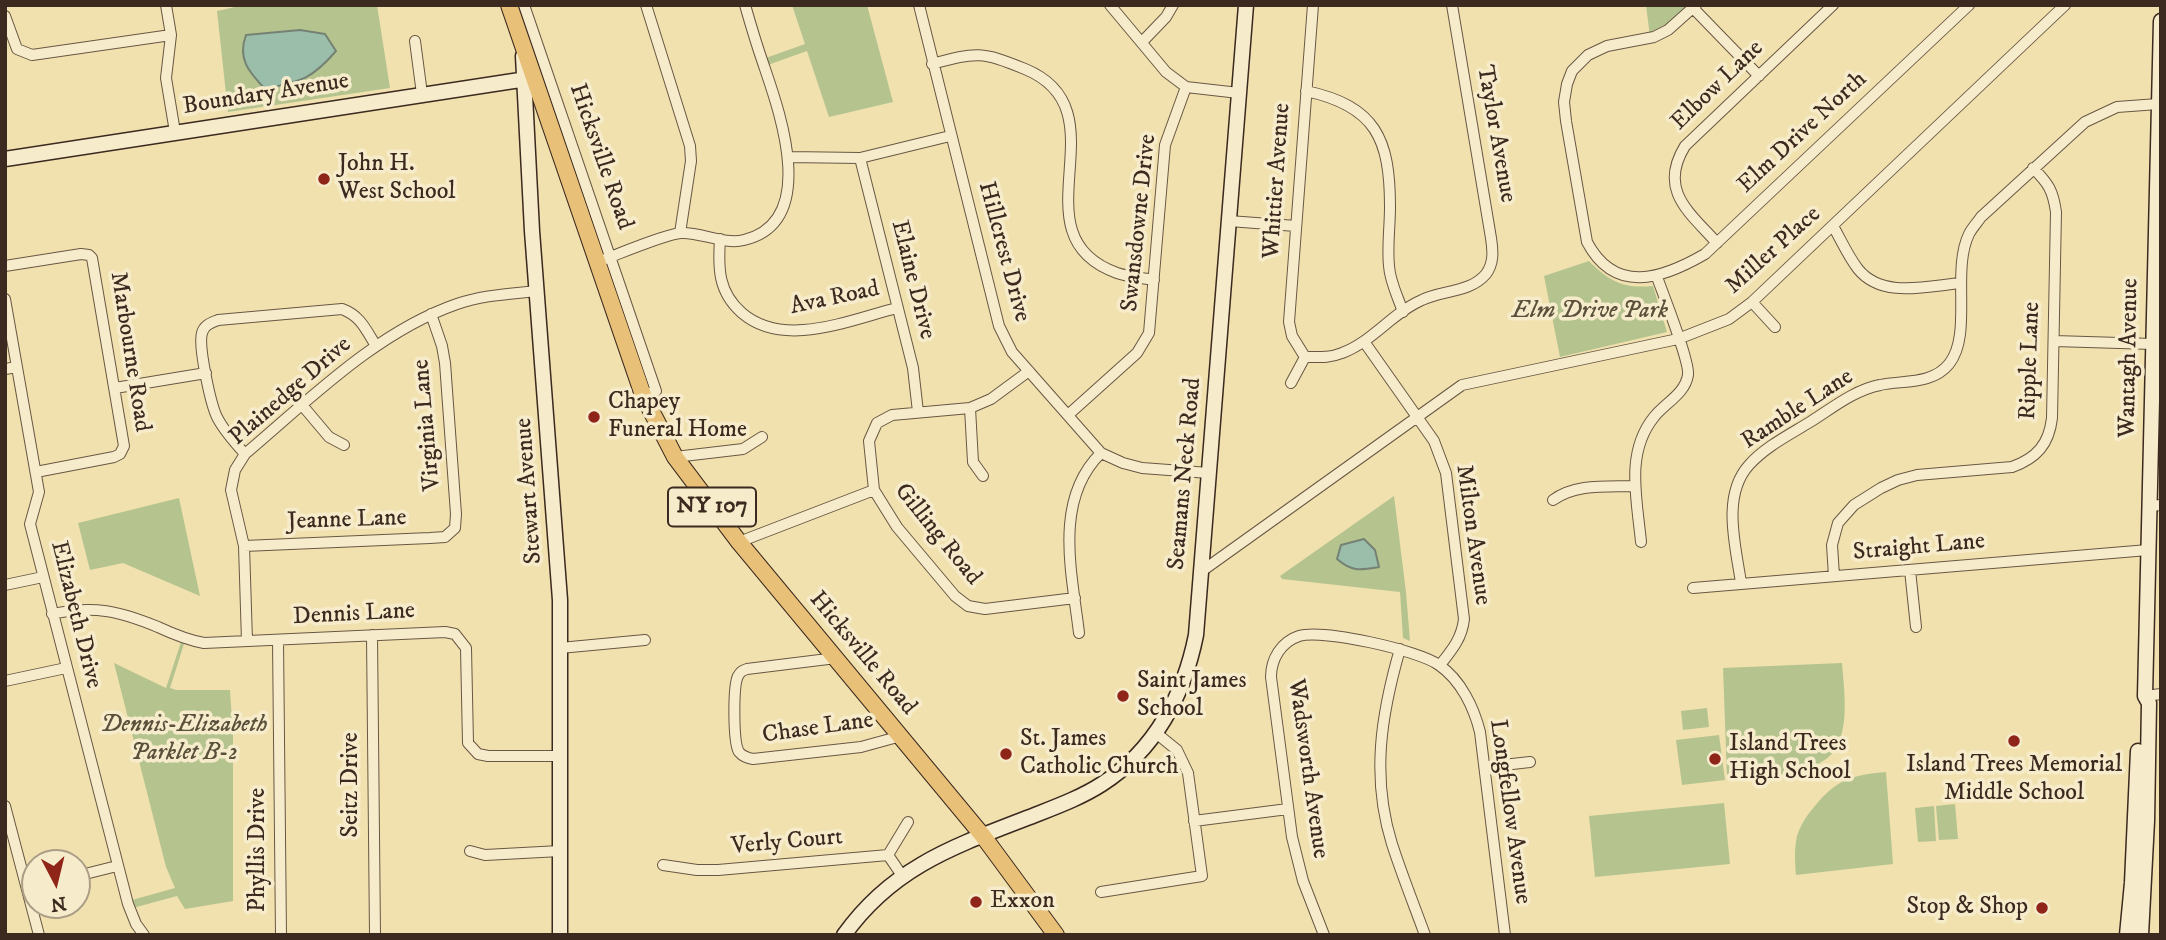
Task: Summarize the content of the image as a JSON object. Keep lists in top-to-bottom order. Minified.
{"streets":{"main road":["Boundary Avenue","Hicksville Road","Wantagh Avenue","Seamans Neck Road","Stewart Avenue","NY 107"],"street":["Elbow Lane","Elm Drive North","Taylor Avenue","Whittier Avenue","Swansdowne Drive","Miller Place","Hillcrest Drive","Elaine Drive","Ava Road","Marbourne Road","Ripple Lane","Plainedge Drive","Ramble Lane","Virginia Lane","Jeanne Lane","Gilling Road","Milton Avenue","Straight Lane","Elizabeth Drive","Dennis Lane","Chase Lane","Wadsworth Avenue","Seitz Drive","Longfellow Avenue","Verly Court","Phyllis Drive"]},"crossings":[["Elbow Lane","Elm Drive North"],["Boundary Avenue","Hicksville Road"],["Boundary Avenue","Stewart Avenue"],["Hicksville Road","Seamans Neck Road"],["Hicksville Road","Stewart Avenue"],["Hicksville Road","Chase Lane"],["Swansdowne Drive","Hillcrest Drive"],["Miller Place","Seamans Neck Road"],["Miller Place","Milton Avenue"],["Hillcrest Drive","Seamans Neck Road"],["Hillcrest Drive","Gilling Road"],["Elaine Drive","Ava Road"],["Elaine Drive","Gilling Road"],["Marbourne Road","Elizabeth Drive"],["Wantagh Avenue","Ramble Lane"],["Wantagh Avenue","Straight Lane"],["Ripple Lane","Ramble Lane"],["Ripple Lane","Straight Lane"],["Plainedge Drive","Virginia Lane"],["Plainedge Drive","Stewart Avenue"],["Plainedge Drive","Jeanne Lane"],["Plainedge Drive","Dennis Lane"],["Ramble Lane","Straight Lane"],["Virginia Lane","Jeanne Lane"],["Stewart Avenue","Dennis Lane"],["Milton Avenue","Wadsworth Avenue"],["Milton Avenue","Longfellow Avenue"],["Elizabeth Drive","Dennis Lane"],["Dennis Lane","Seitz Drive"],["Dennis Lane","Phyllis Drive"],["Wadsworth Avenue","Longfellow Avenue"]],"parks":["Elm Drive Park","Dennis-Elizabeth Parklet B-2"],"places":["John H. West School","Chapey Funeral Home","Saint James School","Island Trees Memorial Middle School","St. James Catholic Church","Island Trees High School","Exxon","Stop & Shop"],"north":"bottom"}
